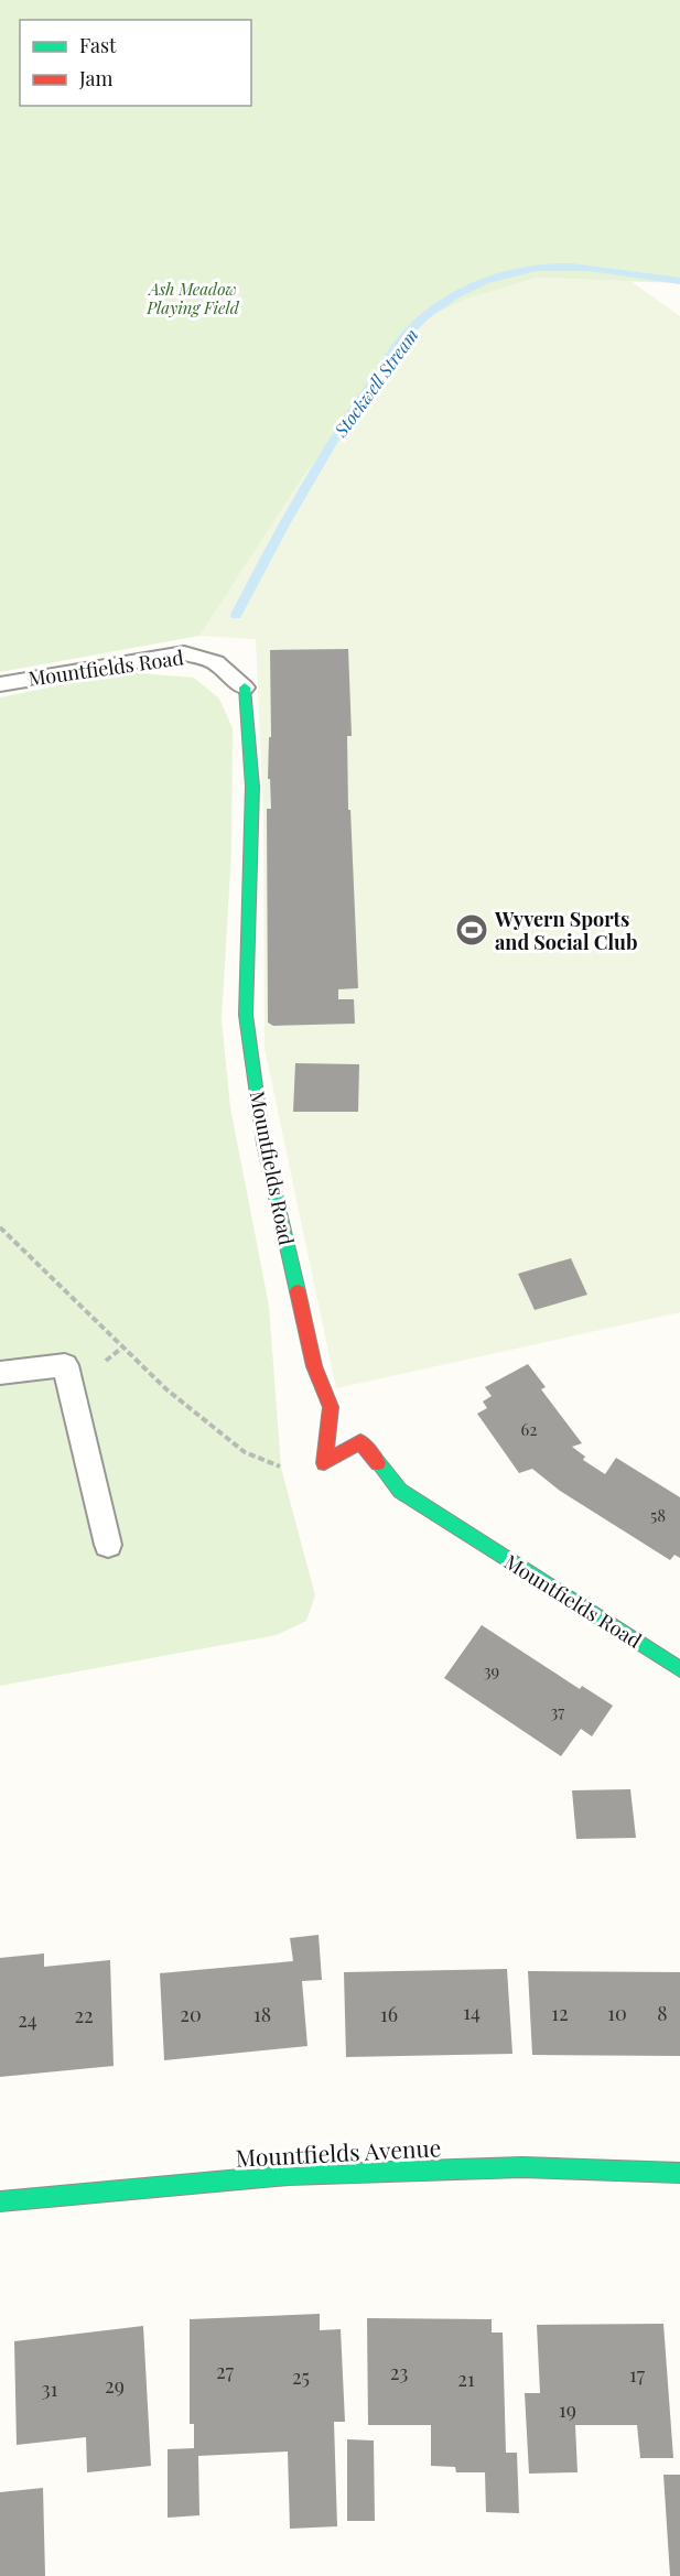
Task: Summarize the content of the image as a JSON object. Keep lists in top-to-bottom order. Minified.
{"streets":{"street":["Mountfields Road","Mountfields Avenue"]},"water":["Stockwell Stream"],"parks":["Ash Meadow Playing Field"],"places":{"sports":["Wyvern Sports and Social Club"]},"house_numbers":["62","58","39","37","14","12","10","8","20","18","16","22","24","27","23","17","25","21","29","31","19"],"legend":["Fast","Jam"]}
